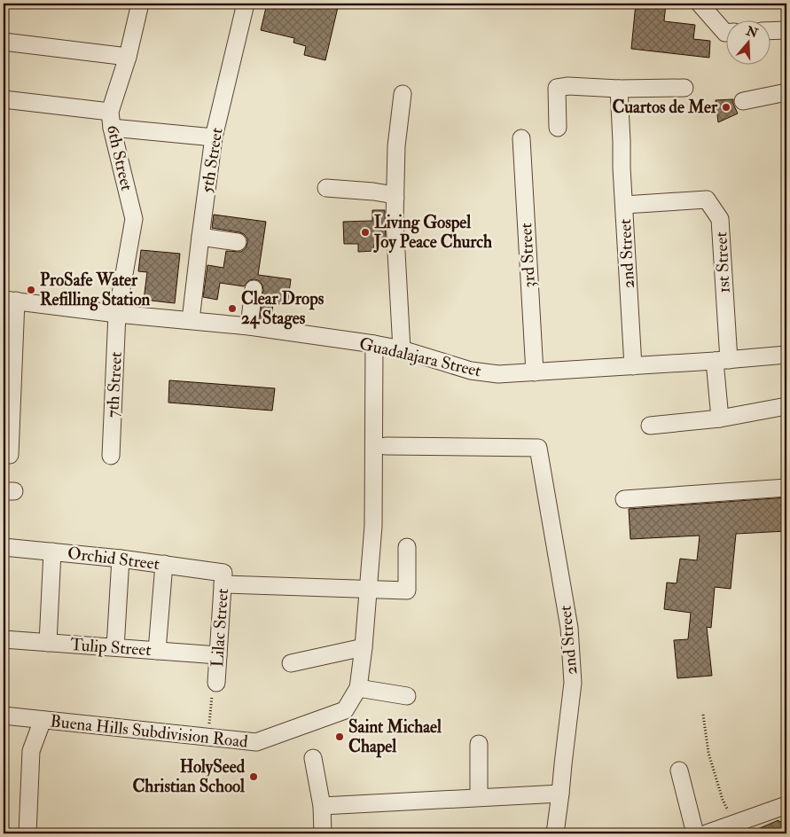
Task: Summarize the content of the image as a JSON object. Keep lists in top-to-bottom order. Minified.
{"streets":{"street":["6th Street","5th Street","2nd Street","3rd Street","1st Street","Guadalajara Street","7th Street","Orchid Street","Lilac Street","Tulip Street","Buena Hills Subdivision Road"]},"crossings":[["6th Street","Guadalajara Street"],["6th Street","7th Street"],["5th Street","Guadalajara Street"],["2nd Street","1st Street"],["2nd Street","Guadalajara Street"],["3rd Street","Guadalajara Street"],["1st Street","Guadalajara Street"],["Guadalajara Street","7th Street"],["Guadalajara Street","Buena Hills Subdivision Road"],["Orchid Street","Lilac Street"],["Orchid Street","Buena Hills Subdivision Road"],["Lilac Street","Tulip Street"]],"places":["Cuartos de Mer","Living Gospel Joy Peace Church","ProSafe Water Refilling Station","Clear Drops 24 Stages","Saint Michael Chapel","HolySeed Christian School"],"north":"top"}
